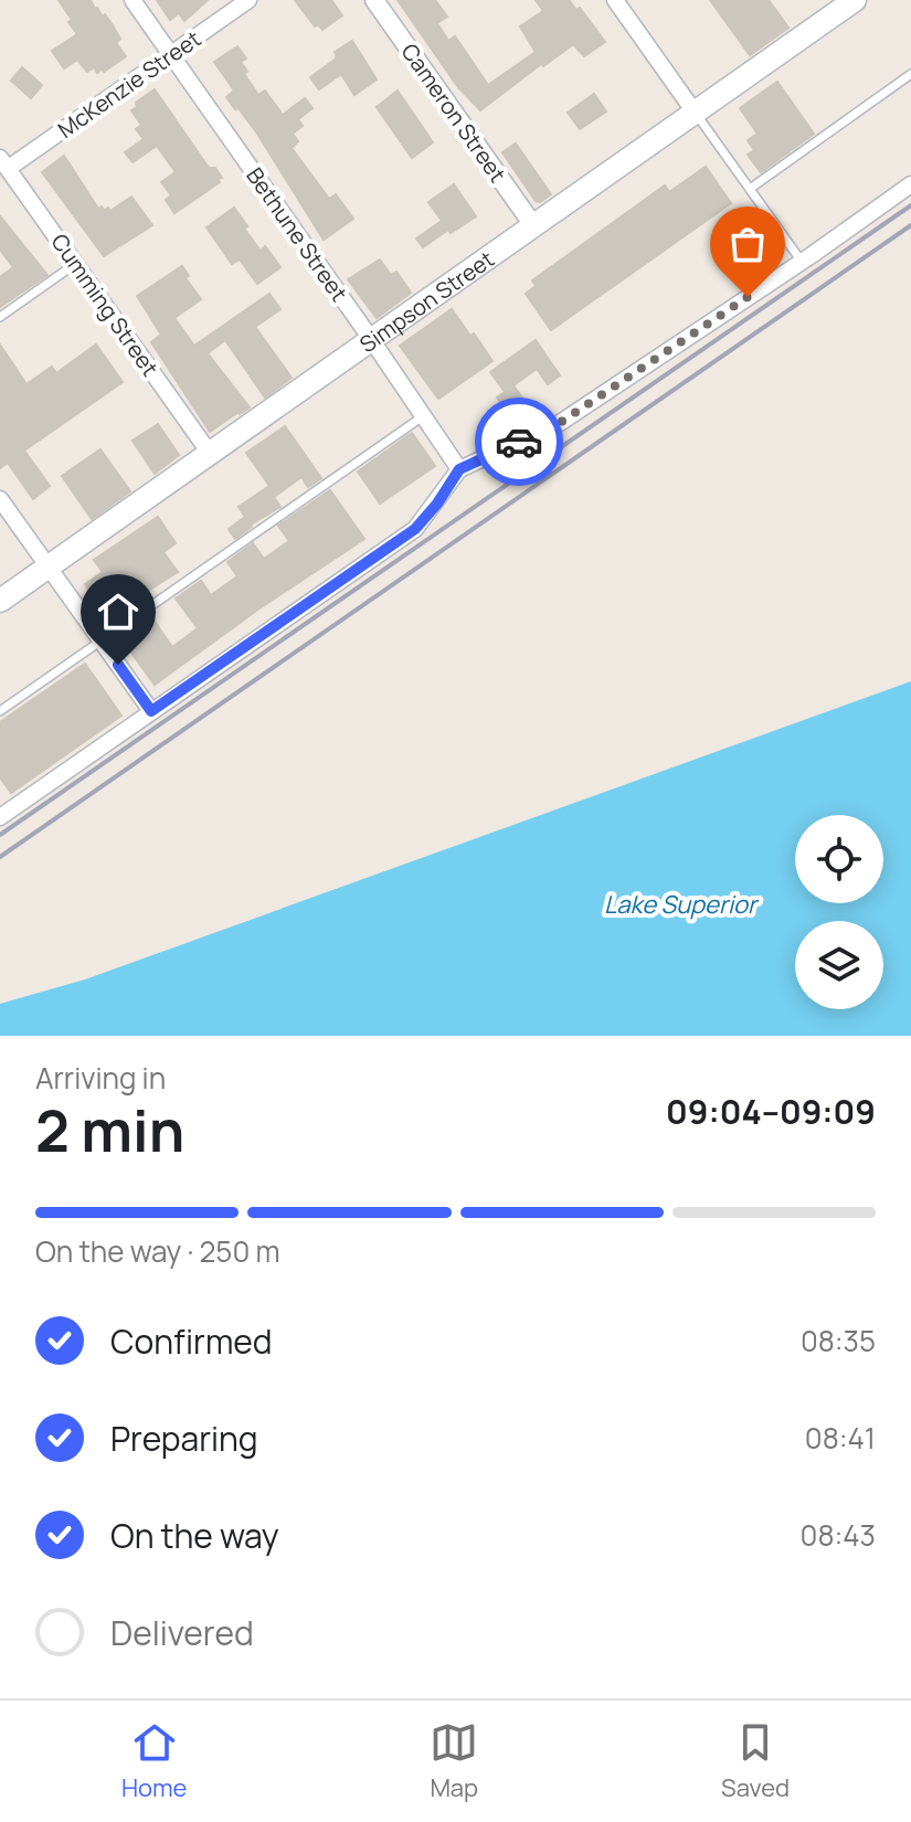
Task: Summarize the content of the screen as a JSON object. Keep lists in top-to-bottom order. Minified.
{"streets":{"main road":["Simpson Street"],"street":["McKenzie Street","Cameron Street","Bethune Street","Cumming Street"]},"crossings":[["McKenzie Street","Bethune Street"],["McKenzie Street","Cumming Street"],["Cameron Street","Simpson Street"],["Bethune Street","Simpson Street"],["Simpson Street","Cumming Street"]],"water":["Lake Superior"],"page":{"heading":["2 min","Arriving in","09:04–09:09"],"bar":"On the way · 250 m","list":[["Confirmed","08:35"],["Preparing","08:41"],["On the way","08:43"],"Delivered"],"tabs":["Home","Map","Saved"]}}
